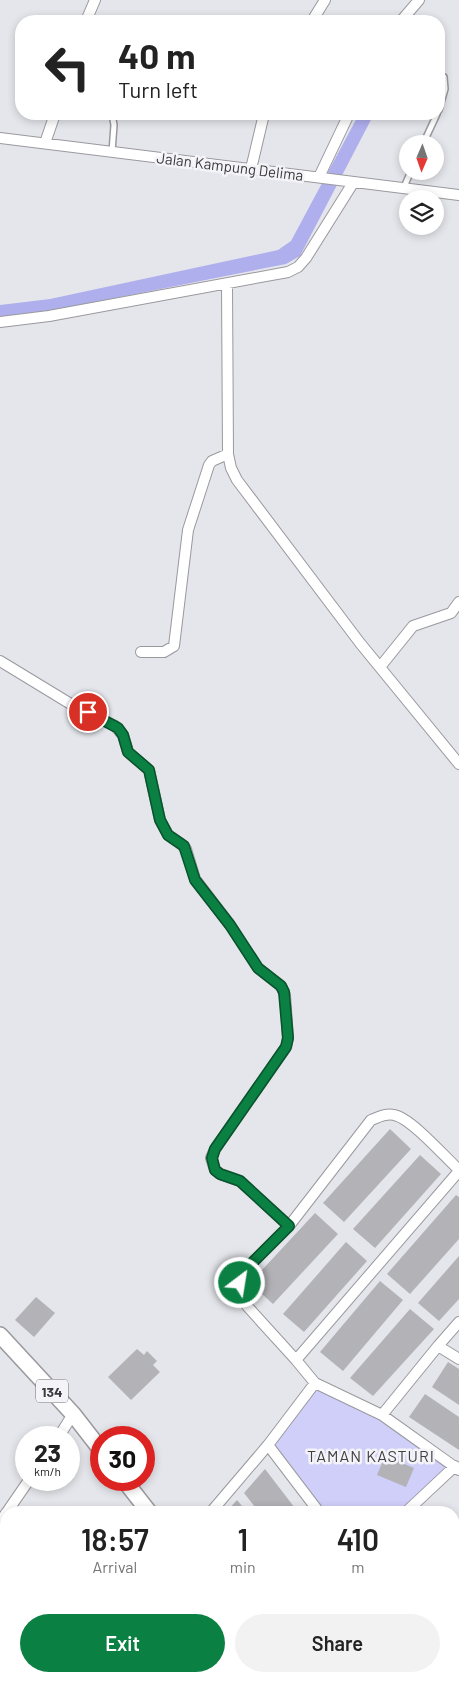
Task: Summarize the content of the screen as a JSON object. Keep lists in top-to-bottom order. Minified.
{"streets":{"main road":["134"],"street":["Jalan Kampung Delima"]},"districts":["TAMAN KASTURI"],"north":"bottom","page":{"turn":["40 m","Turn left"],"speed":"23 km/h","limit":"30","eta":["18:57","Arrival","1","min","410","m"],"buttons":["Exit","Share"]}}
